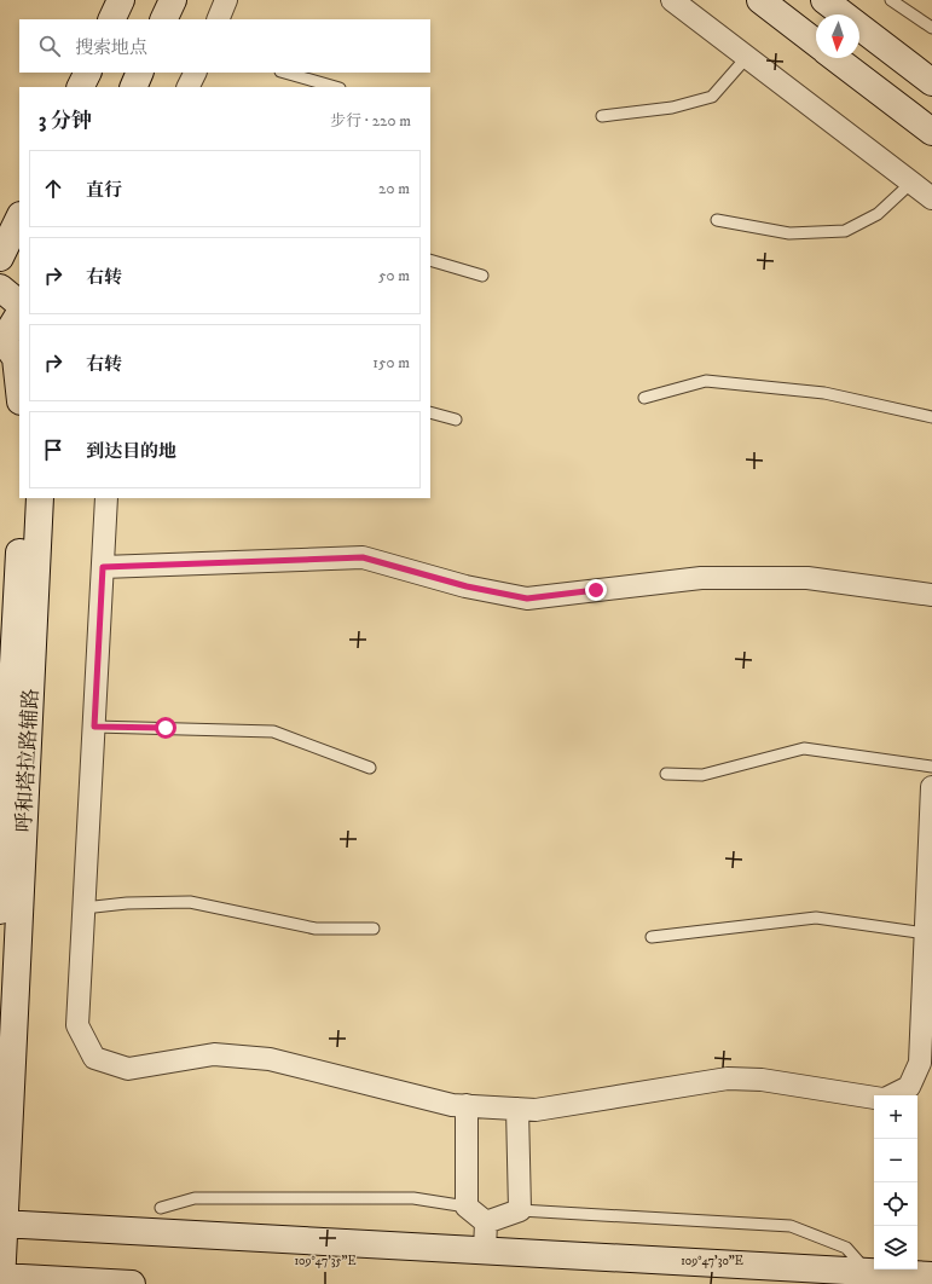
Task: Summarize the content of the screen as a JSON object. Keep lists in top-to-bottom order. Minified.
{"streets":{"street":["呼和塔拉路辅路"]},"north":"bottom","page":{"search":"搜索地点","heading":["3 分钟","步行 · 220 m"],"list":[["直行","20 m"],["右转","50 m"],["右转","150 m"],"到达目的地"],"map_buttons":["+","−"]},"coordinates":["109°47'35\"E","109°47'30\"E"]}
